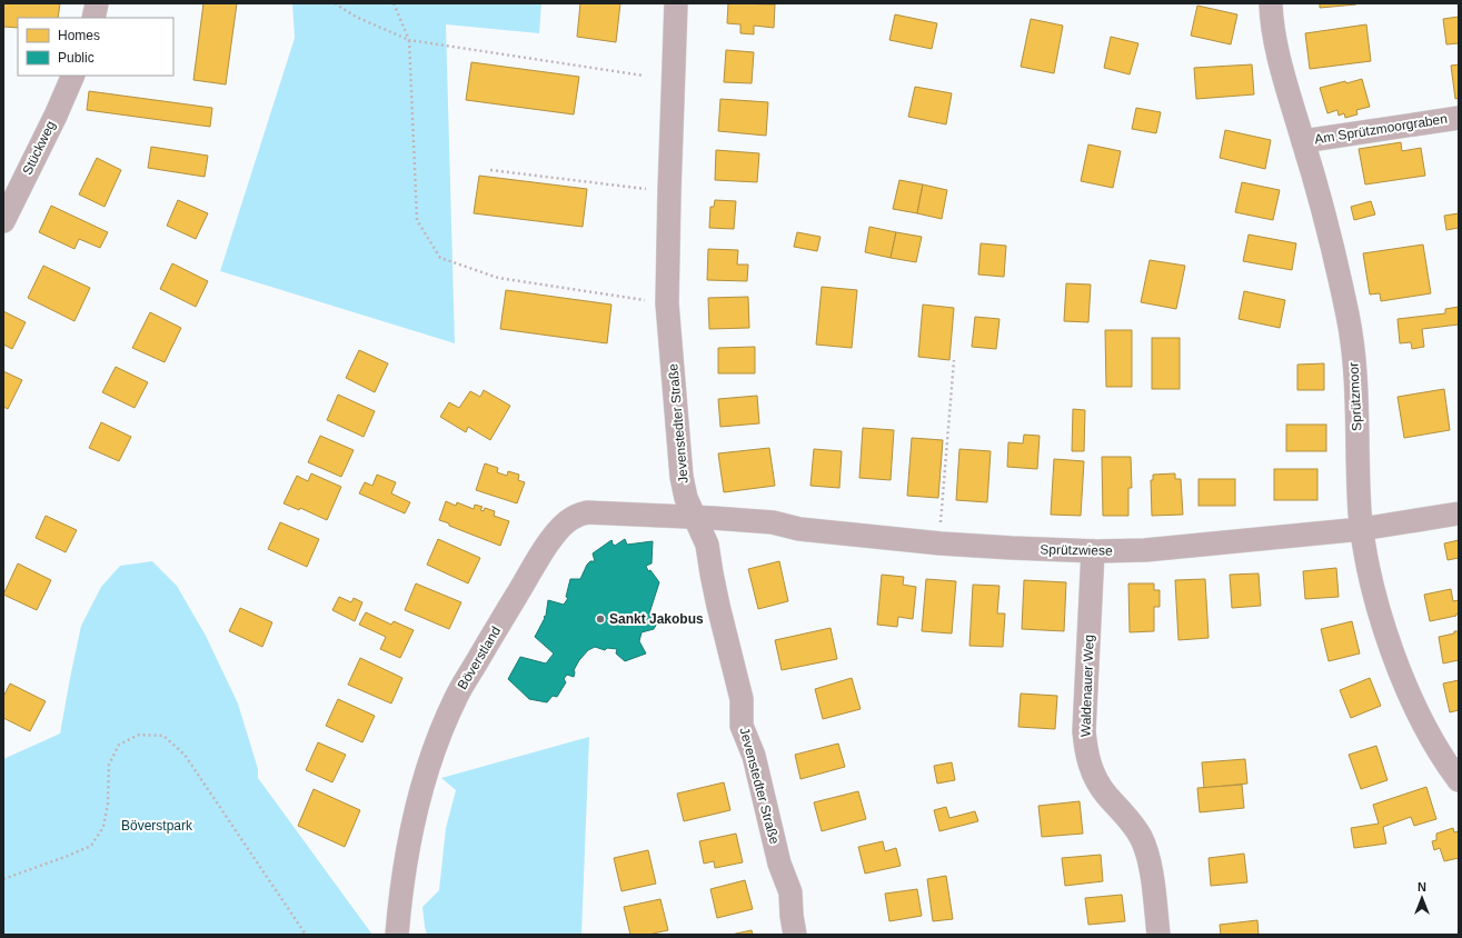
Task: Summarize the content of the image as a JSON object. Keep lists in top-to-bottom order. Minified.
{"streets":{"street":["Am Sprützmoorgraben","Stückweg","Sprützmoor","Jevenstedter Straße","Sprützwiese","Böverstland","Waldenauer Weg"]},"crossings":[["Am Sprützmoorgraben","Sprützmoor"],["Sprützmoor","Sprützwiese"],["Jevenstedter Straße","Sprützwiese"],["Jevenstedter Straße","Böverstland"],["Sprützwiese","Böverstland"],["Sprützwiese","Waldenauer Weg"]],"parks":["Böverstpark"],"places":["Sankt Jakobus"],"legend":["Homes","Public"],"north":"top"}
